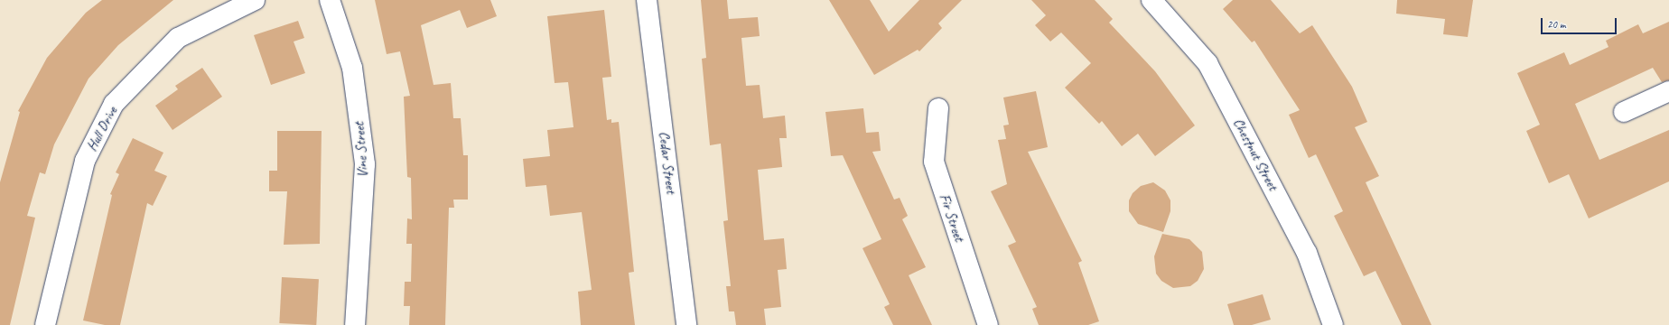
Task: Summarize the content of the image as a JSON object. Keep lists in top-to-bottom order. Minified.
{"streets":{"street":["Hull Drive","Vine Street","Chestnut Street","Cedar Street","Fir Street"]},"scale_bar":"20 m"}
